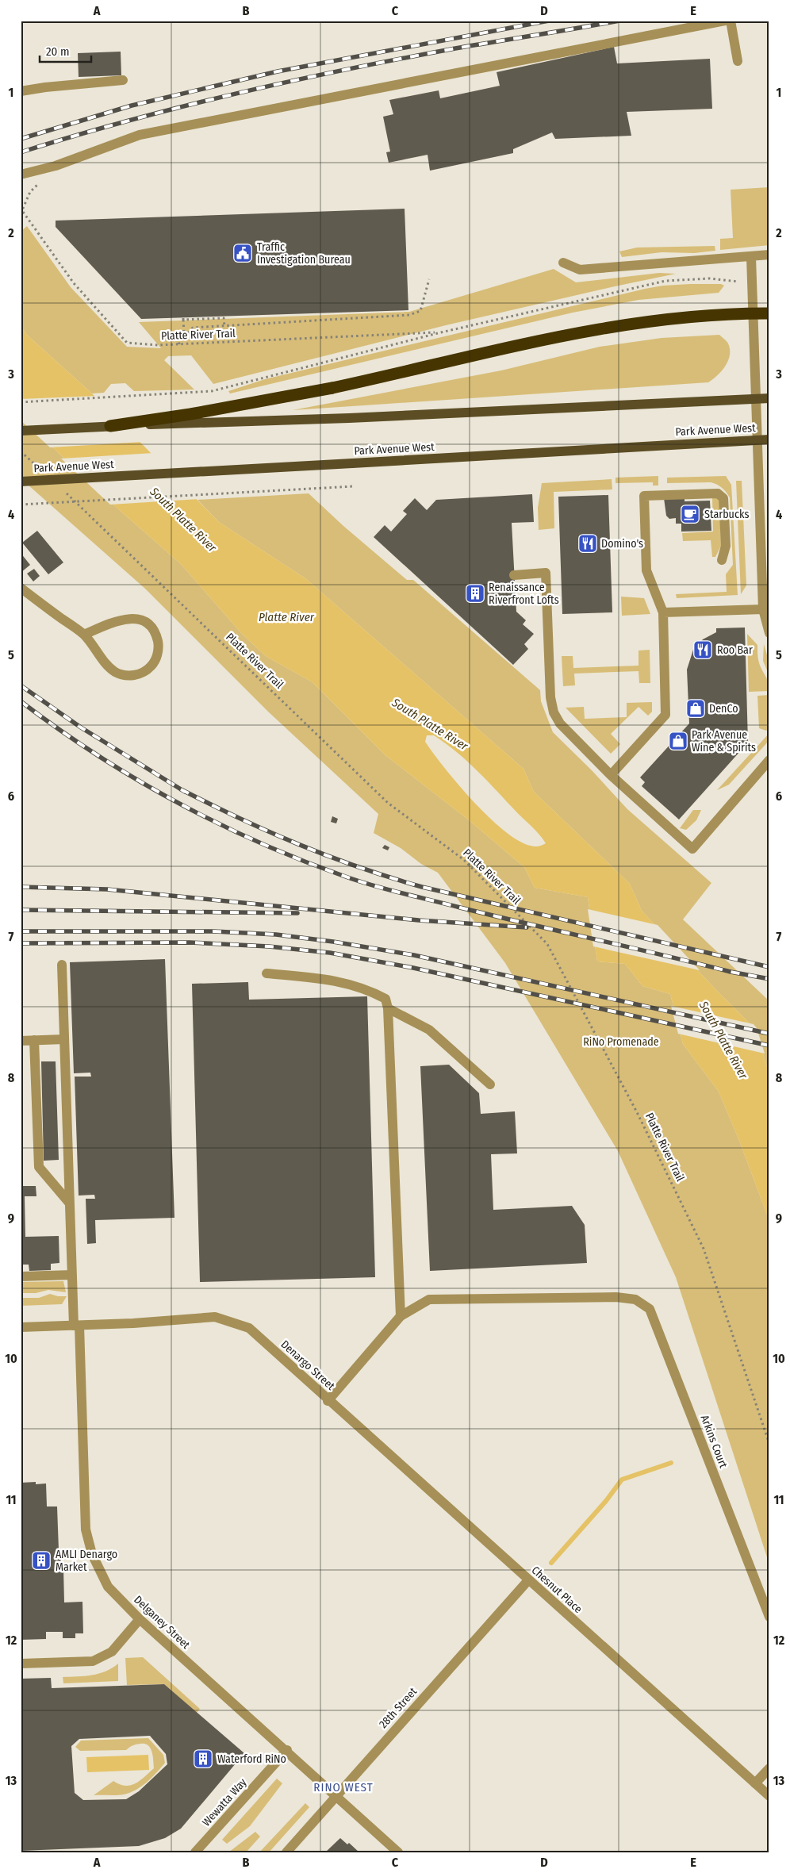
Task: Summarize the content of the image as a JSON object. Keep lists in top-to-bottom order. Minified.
{"streets":{"main road":["Park Avenue West"],"street":["Denargo Street","Arkins Court","Chesnut Place","Delganey Street","28th Street","Wewatta Way"],"path":["Platte River Trail"]},"crossings":[["Denargo Street","Arkins Court"],["Denargo Street","Chesnut Place"],["Denargo Street","Delganey Street"],["Chesnut Place","28th Street"],["Delganey Street","28th Street"],["Delganey Street","Wewatta Way"]],"districts":["RINO WEST"],"water":["South Platte River","Platte River"],"parks":["RiNo Promenade"],"places":{"public building":["Traffic Investigation Bureau"],"cafe":["Starbucks"],"restaurant":["Domino's","Roo Bar"],"building":["Renaissance Riverfront Lofts","AMLI Denargo Market","Waterford RiNo"],"shop":["DenCo","Park Avenue Wine & Spirits"]},"scale_bar":"20 m","grid":{"columns":["A","B","C","D","E"],"rows":["1","2","3","4","5","6","7","8","9","10","11","12","13"]}}
